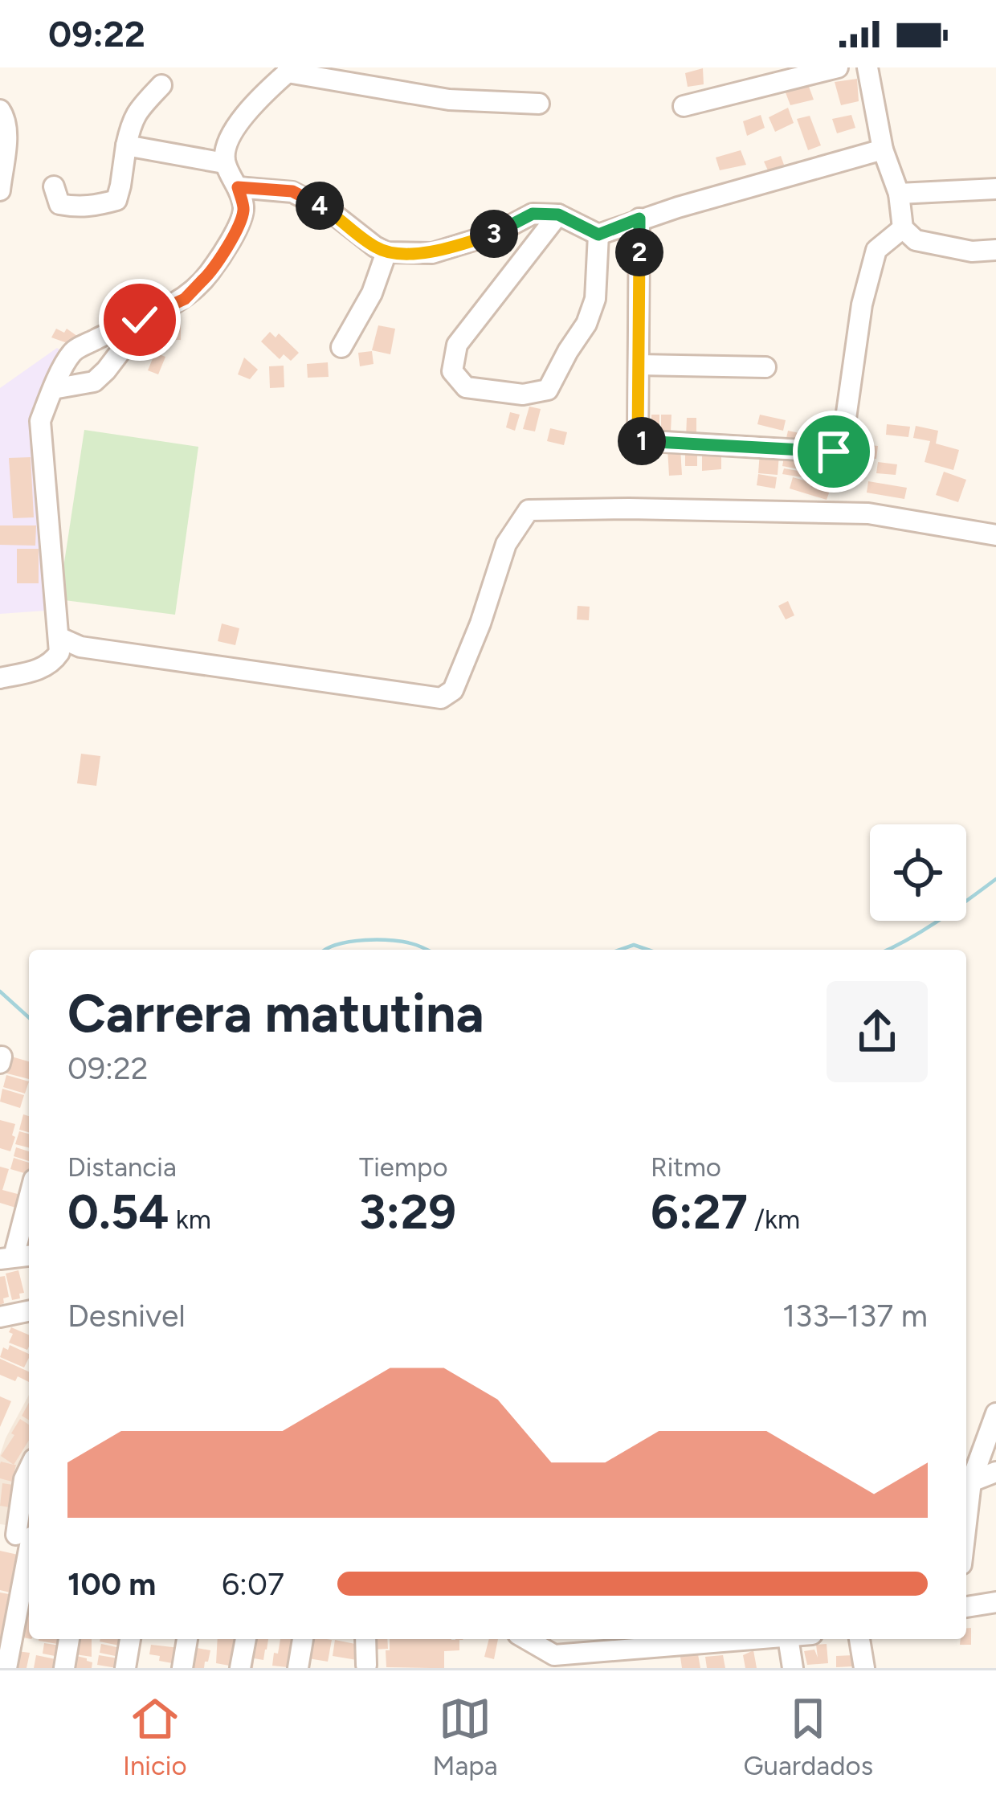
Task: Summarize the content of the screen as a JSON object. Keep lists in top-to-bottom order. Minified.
{"page":{"status":"09:22","pins":["4","3","2","1"],"heading":["Carrera matutina","09:22"],"stats":[["Distancia","0.54 km"],["Tiempo","3:29"],["Ritmo","6:27 /km"]],"chart":["Desnivel","133–137 m"],"list":[{"name":"100 m","note":"6:07"}],"tabs":["Inicio","Mapa","Guardados"]}}
